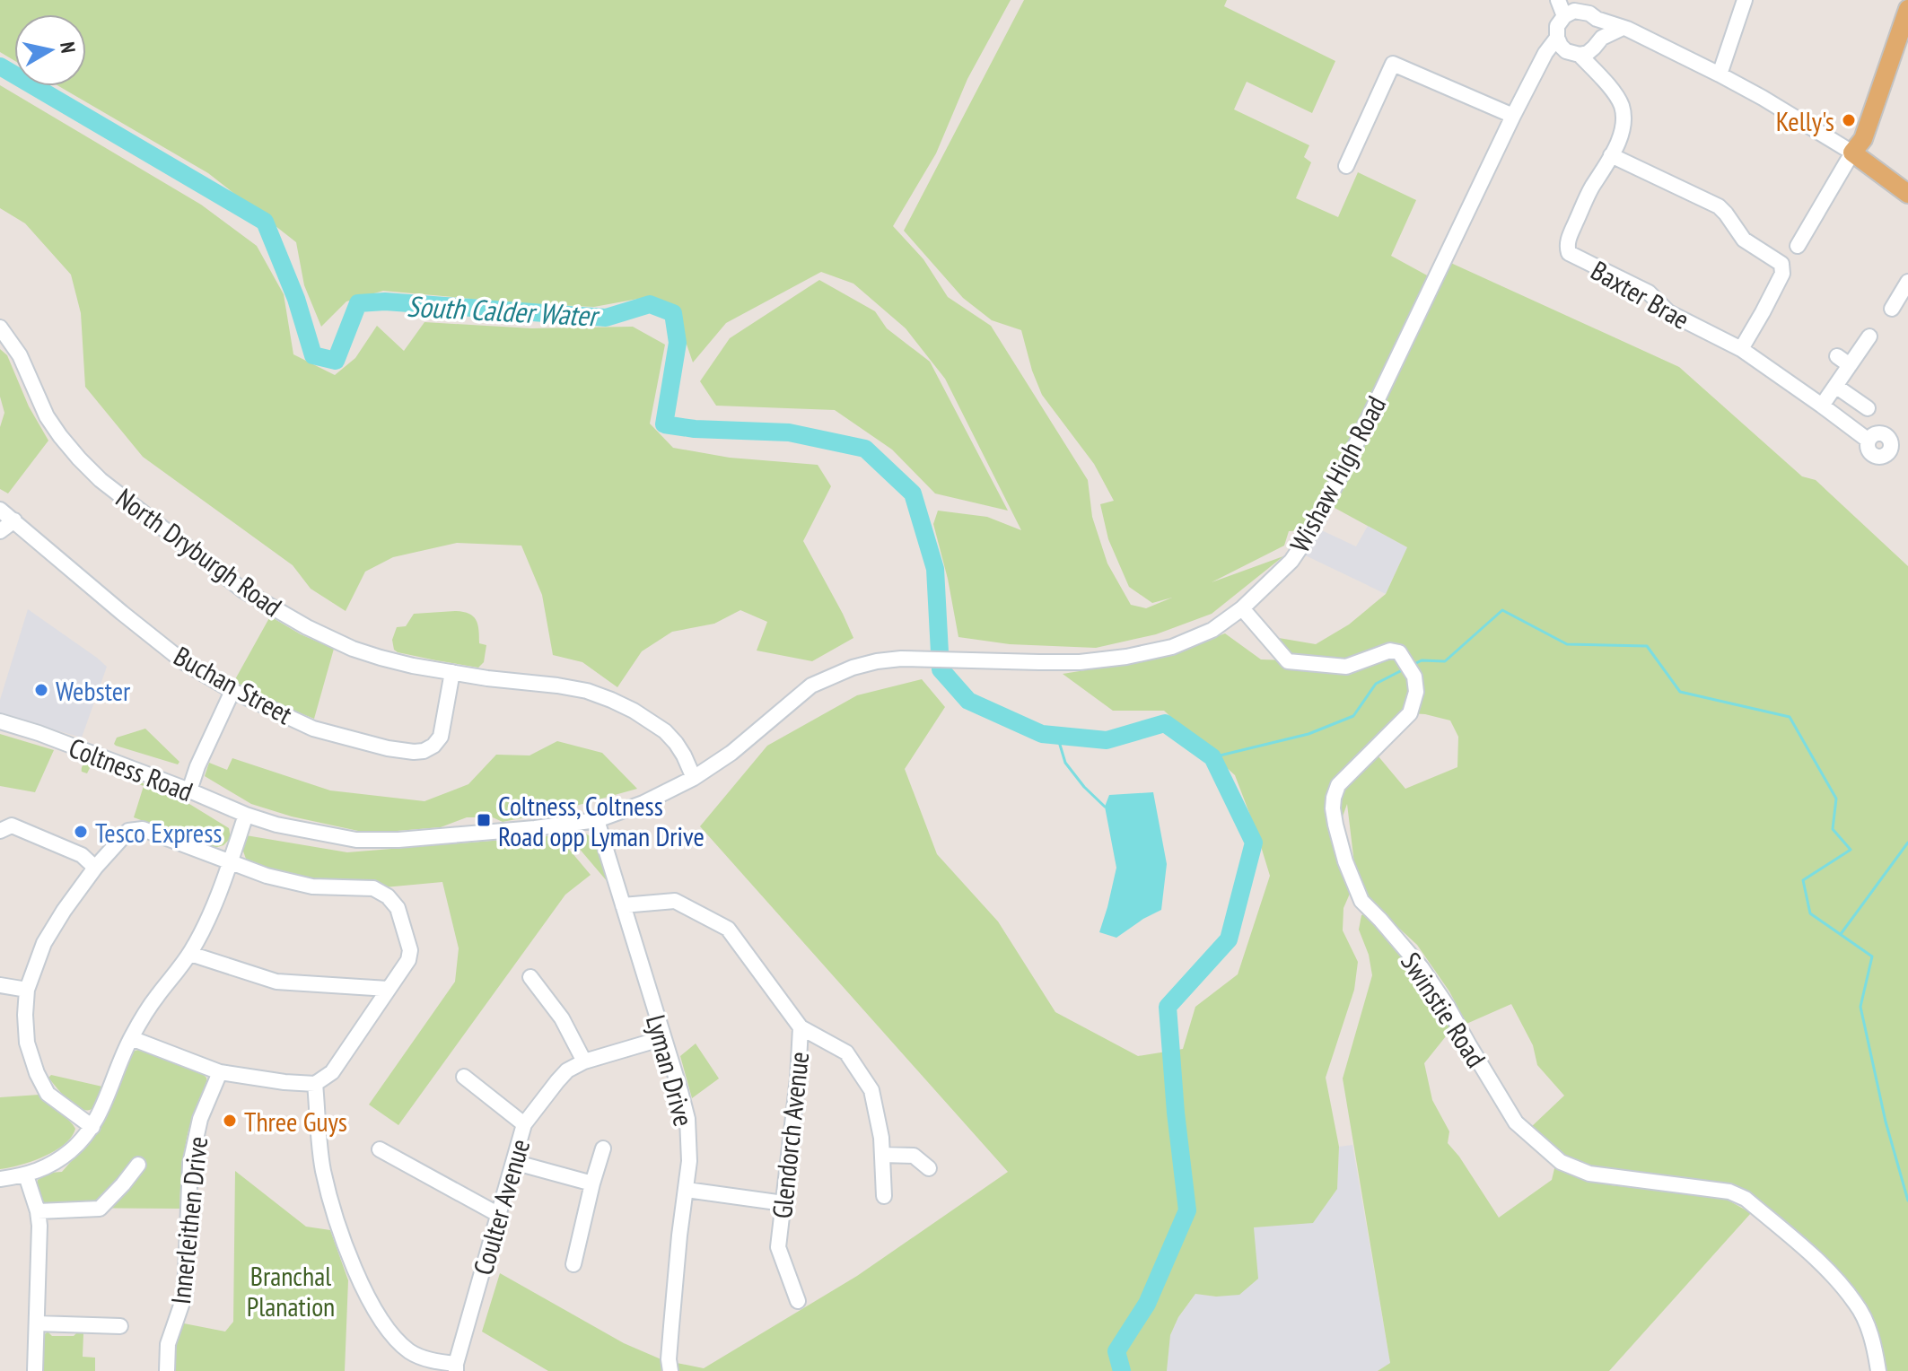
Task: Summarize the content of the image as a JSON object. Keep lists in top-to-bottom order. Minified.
{"streets":{"street":["Baxter Brae","Wishaw High Road","North Dryburgh Road","Buchan Street","Coltness Road","Swinstie Road","Lyman Drive","Glendorch Avenue","Coulter Avenue","Innerleithen Drive"]},"crossings":[["Baxter Brae","Wishaw High Road"],["Wishaw High Road","Coltness Road"],["Wishaw High Road","Swinstie Road"],["North Dryburgh Road","Buchan Street"],["North Dryburgh Road","Coltness Road"],["Coltness Road","Lyman Drive"],["Lyman Drive","Glendorch Avenue"],["Lyman Drive","Coulter Avenue"]],"water":["South Calder Water"],"parks":["Branchal Planation"],"places":{"other":["Kelly's","Webster","Tesco Express","Three Guys"],"transit":["Coltness, Coltness Road opp Lyman Drive"]},"north":"right"}
